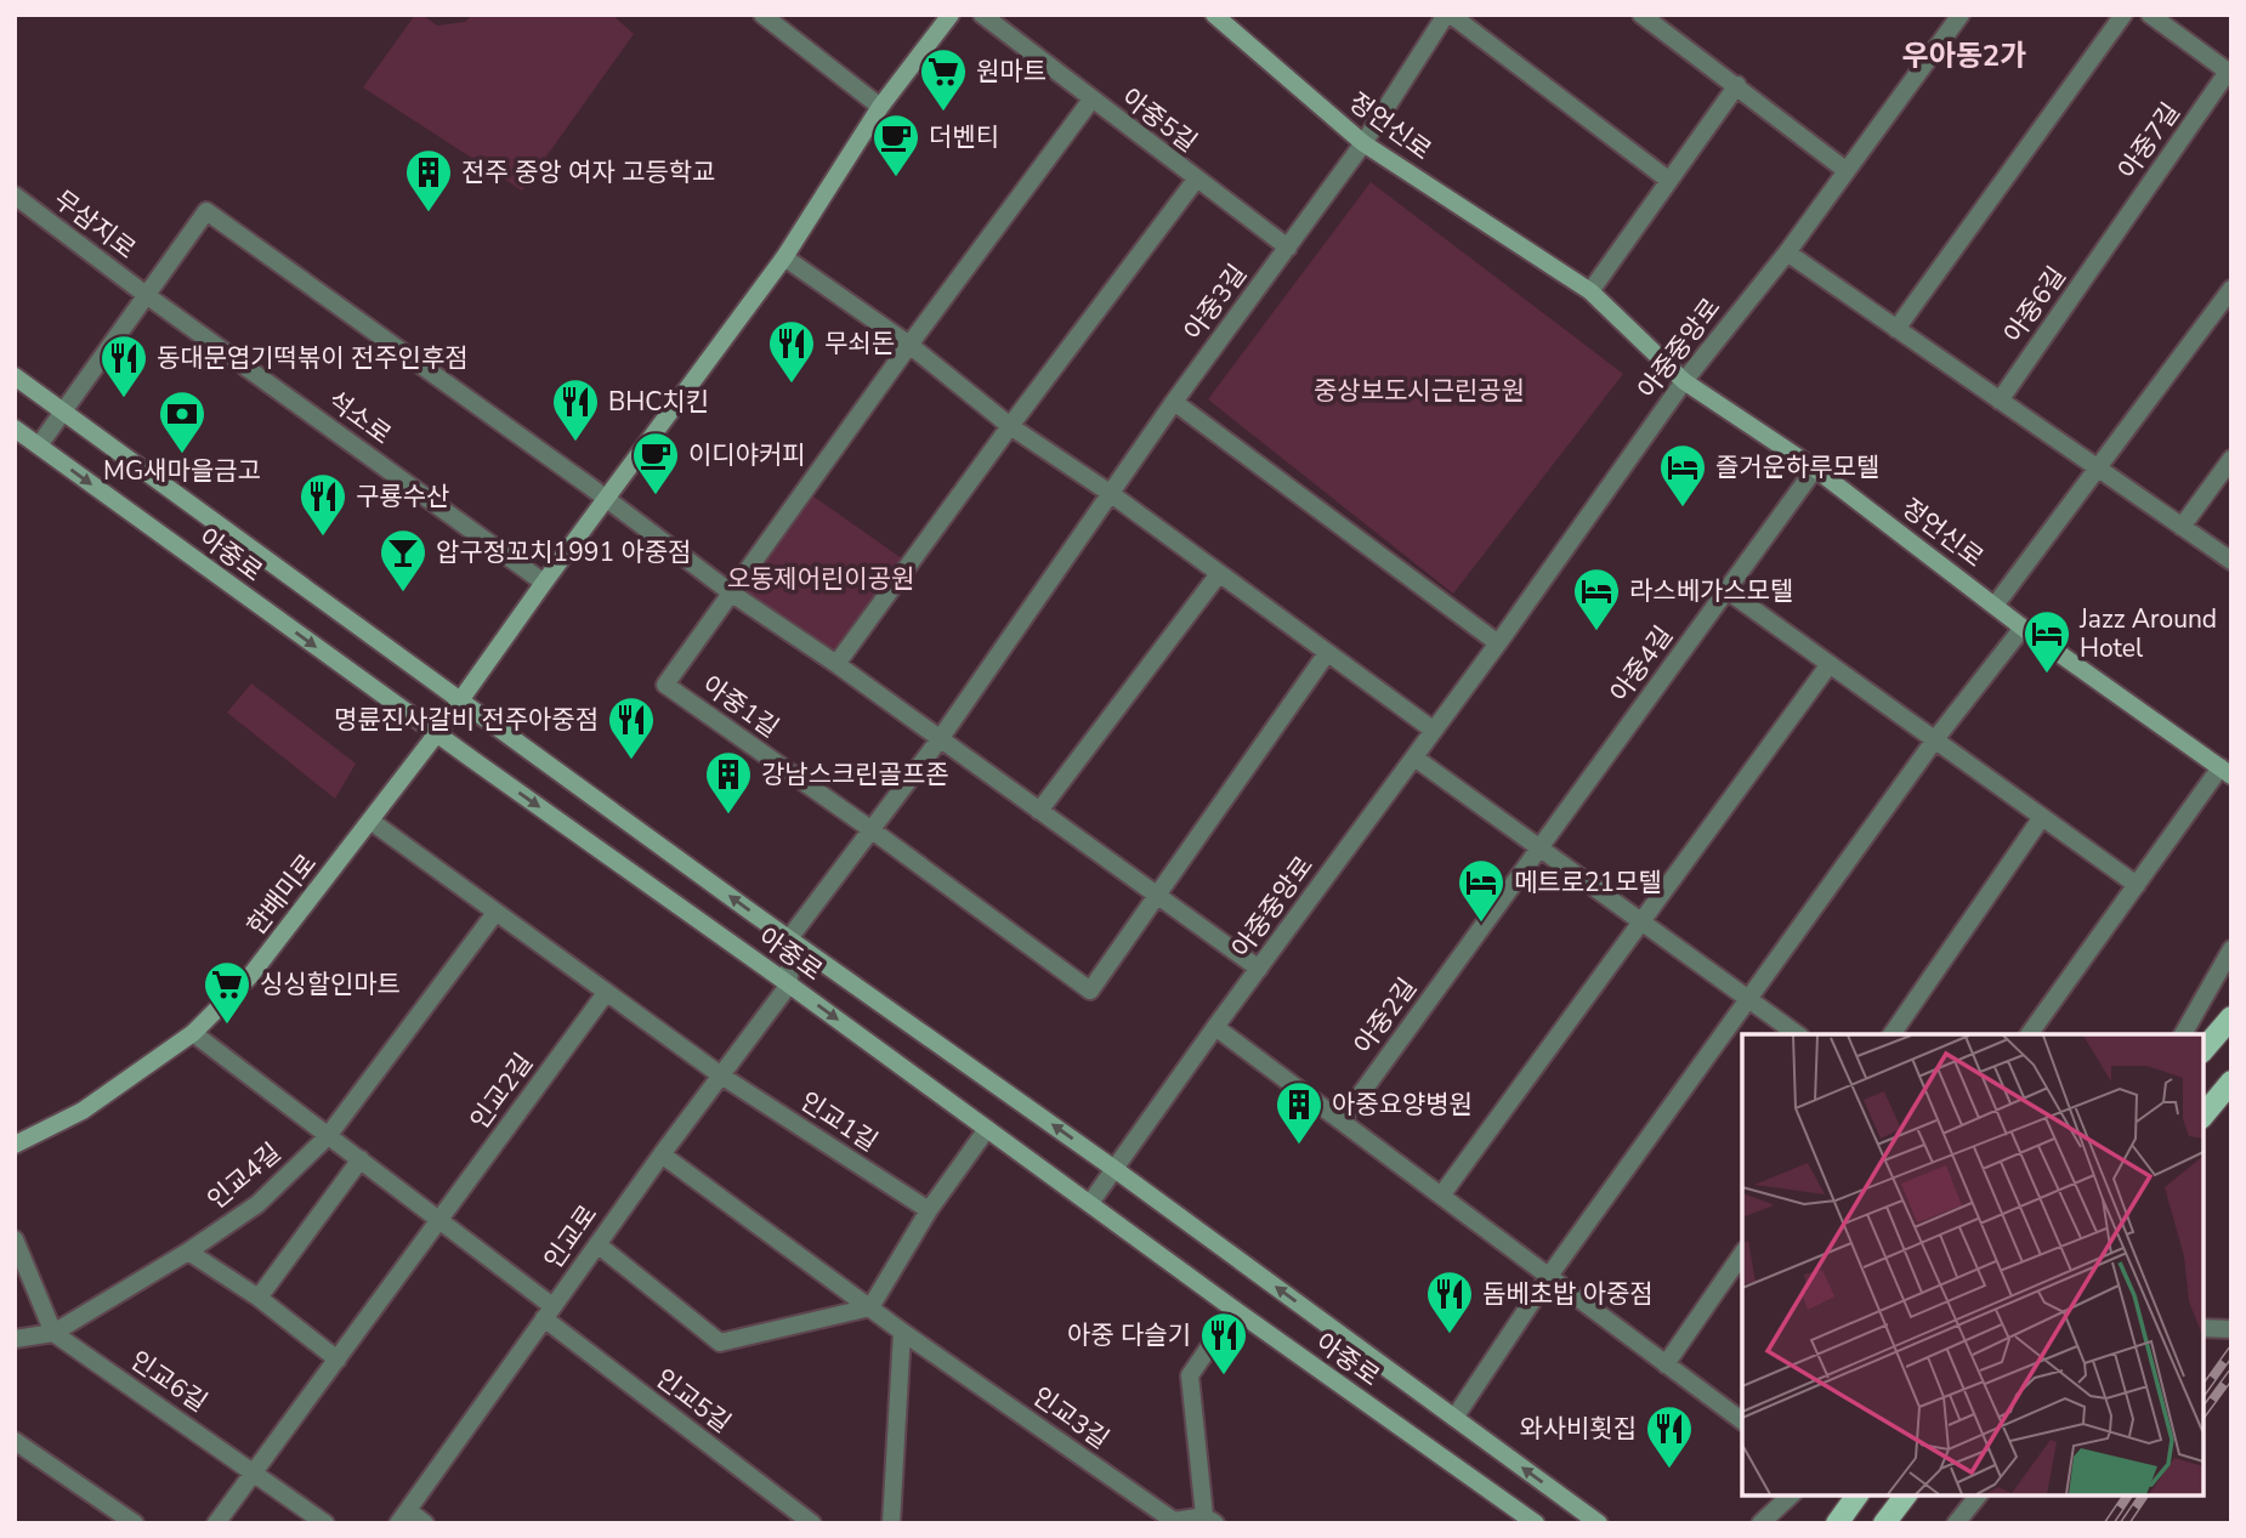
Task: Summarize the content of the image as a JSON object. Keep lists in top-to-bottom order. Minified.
{"streets":{"street":["아중5길","정언신로","아중7길","무삼지로","아중3길","아중6길","아중중앙로","석소로","아중로","아중4길","아중1길","한배미로","아중2길","인교2길","인교1길","인교4길","인교로","인교6길","인교5길","인교3길"]},"crossings":[["아중5길","아중3길"],["아중5길","아중1길"],["정언신로","아중3길"],["정언신로","아중중앙로"],["정언신로","아중4길"],["아중7길","아중6길"],["무삼지로","석소로"],["아중중앙로","아중로"],["아중로","한배미로"],["아중로","인교로"],["아중4길","아중2길"],["한배미로","인교4길"],["인교2길","인교4길"],["인교1길","인교로"],["인교4길","인교로"],["인교4길","인교5길"],["인교로","인교5길"],["인교로","인교3길"]],"districts":["우아동2가"],"parks":["중상보도시근린공원","오동제어린이공원"],"places":{"supermarket":["원마트","싱싱할인마트"],"cafe":["더벤티","이디야커피"],"building":["전주 중앙 여자 고등학교","강남스크린골프존","아중요양병원"],"restaurant":["무쇠돈","동대문엽기떡볶이 전주인후점","BHC치킨","구룡수산","명륜진사갈비 전주아중점","돔베초밥 아중점","아중 다슬기","와사비횟집"],"bank":["MG새마을금고"],"hotel":["즐거운하루모텔","라스베가스모텔","Jazz Around Hotel","메트로21모텔"],"bar":["압구정꼬치1991 아중점"]}}
